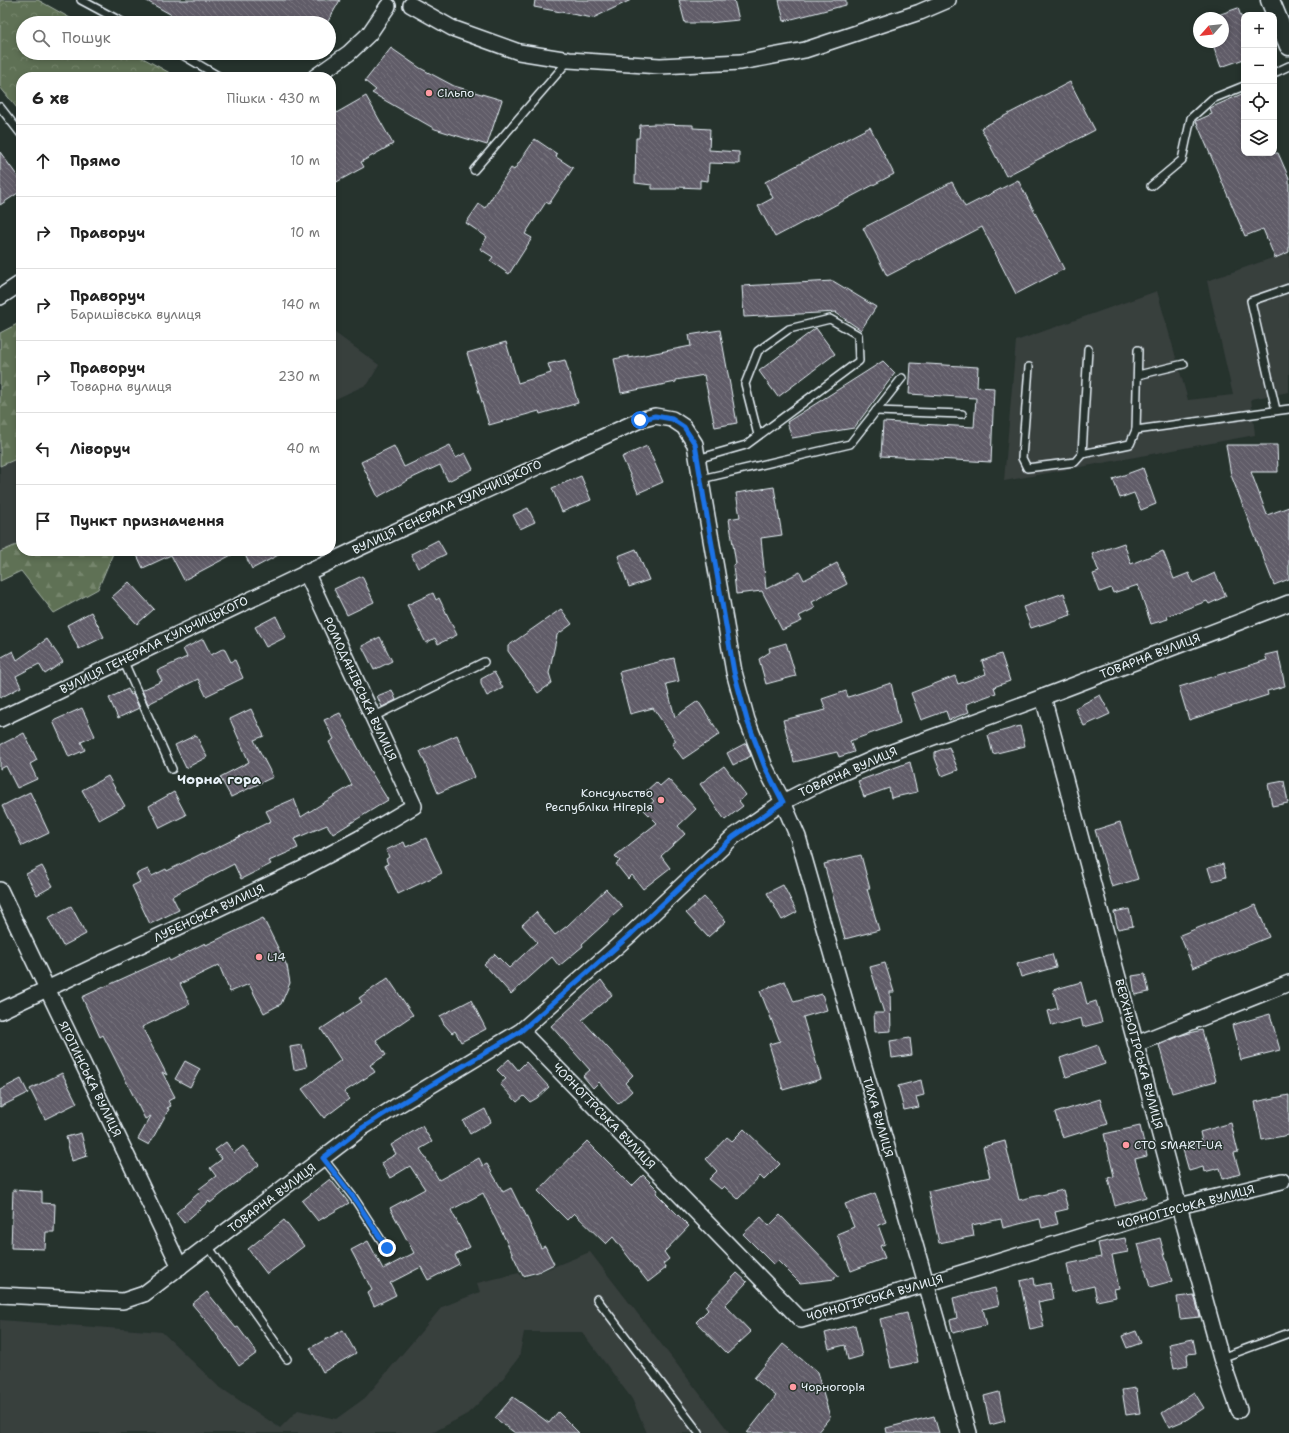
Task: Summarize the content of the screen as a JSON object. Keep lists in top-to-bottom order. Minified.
{"streets":{"street":["ВУЛИЦЯ ГЕНЕРАЛА КУЛЬЧИЦЬКОГО","ТОВАРНА ВУЛИЦЯ","РОМОДАНІВСЬКА ВУЛИЦЯ","ЛУБЕНСЬКА ВУЛИЦЯ","ВЕРХНЬОГІРСЬКА ВУЛИЦЯ","ЯГОТИНСЬКА ВУЛИЦЯ","ЧОРНОГІРСЬКА ВУЛИЦЯ","ТИХА ВУЛИЦЯ"]},"crossings":[["ВУЛИЦЯ ГЕНЕРАЛА КУЛЬЧИЦЬКОГО","РОМОДАНІВСЬКА ВУЛИЦЯ"],["ВУЛИЦЯ ГЕНЕРАЛА КУЛЬЧИЦЬКОГО","ТИХА ВУЛИЦЯ"],["ТОВАРНА ВУЛИЦЯ","ВЕРХНЬОГІРСЬКА ВУЛИЦЯ"],["ТОВАРНА ВУЛИЦЯ","ЯГОТИНСЬКА ВУЛИЦЯ"],["ТОВАРНА ВУЛИЦЯ","ЧОРНОГІРСЬКА ВУЛИЦЯ"],["ТОВАРНА ВУЛИЦЯ","ТИХА ВУЛИЦЯ"],["РОМОДАНІВСЬКА ВУЛИЦЯ","ЛУБЕНСЬКА ВУЛИЦЯ"],["ЛУБЕНСЬКА ВУЛИЦЯ","ЯГОТИНСЬКА ВУЛИЦЯ"],["ВЕРХНЬОГІРСЬКА ВУЛИЦЯ","ЧОРНОГІРСЬКА ВУЛИЦЯ"],["ЧОРНОГІРСЬКА ВУЛИЦЯ","ТИХА ВУЛИЦЯ"]],"districts":["Чорна гора"],"places":["Сільпо","Консульство Республіки Нігерія","L14","СТО SMART-UA","Чорногорія"],"north":"bottom left","page":{"map_buttons":["+","−"],"search":"Пошук","heading":["6 хв","Пішки · 430 m"],"list":[["Прямо","10 m"],["Праворуч","10 m"],["Праворуч","Баришівська вулиця","140 m"],["Праворуч","Товарна вулиця","230 m"],["Ліворуч","40 m"],"Пункт призначення"]}}
